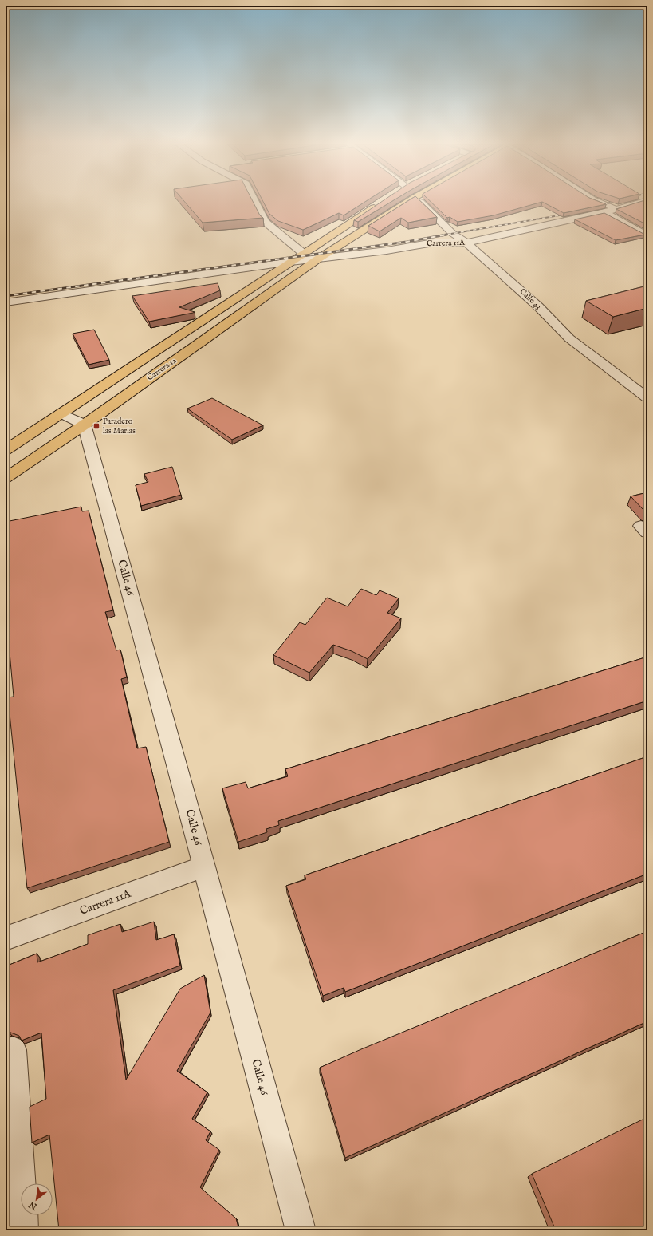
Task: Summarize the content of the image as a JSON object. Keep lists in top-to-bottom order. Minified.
{"streets":{"main road":["Carrera 12"],"street":["Carrera 11A","Calle 43","Calle 46"]},"crossings":[["Carrera 11A","Calle 43"],["Carrera 11A","Carrera 12"],["Carrera 11A","Calle 46"],["Carrera 12","Calle 46"]],"places":{"transit":["Paradero las Marias"]},"north":"bottom left"}
